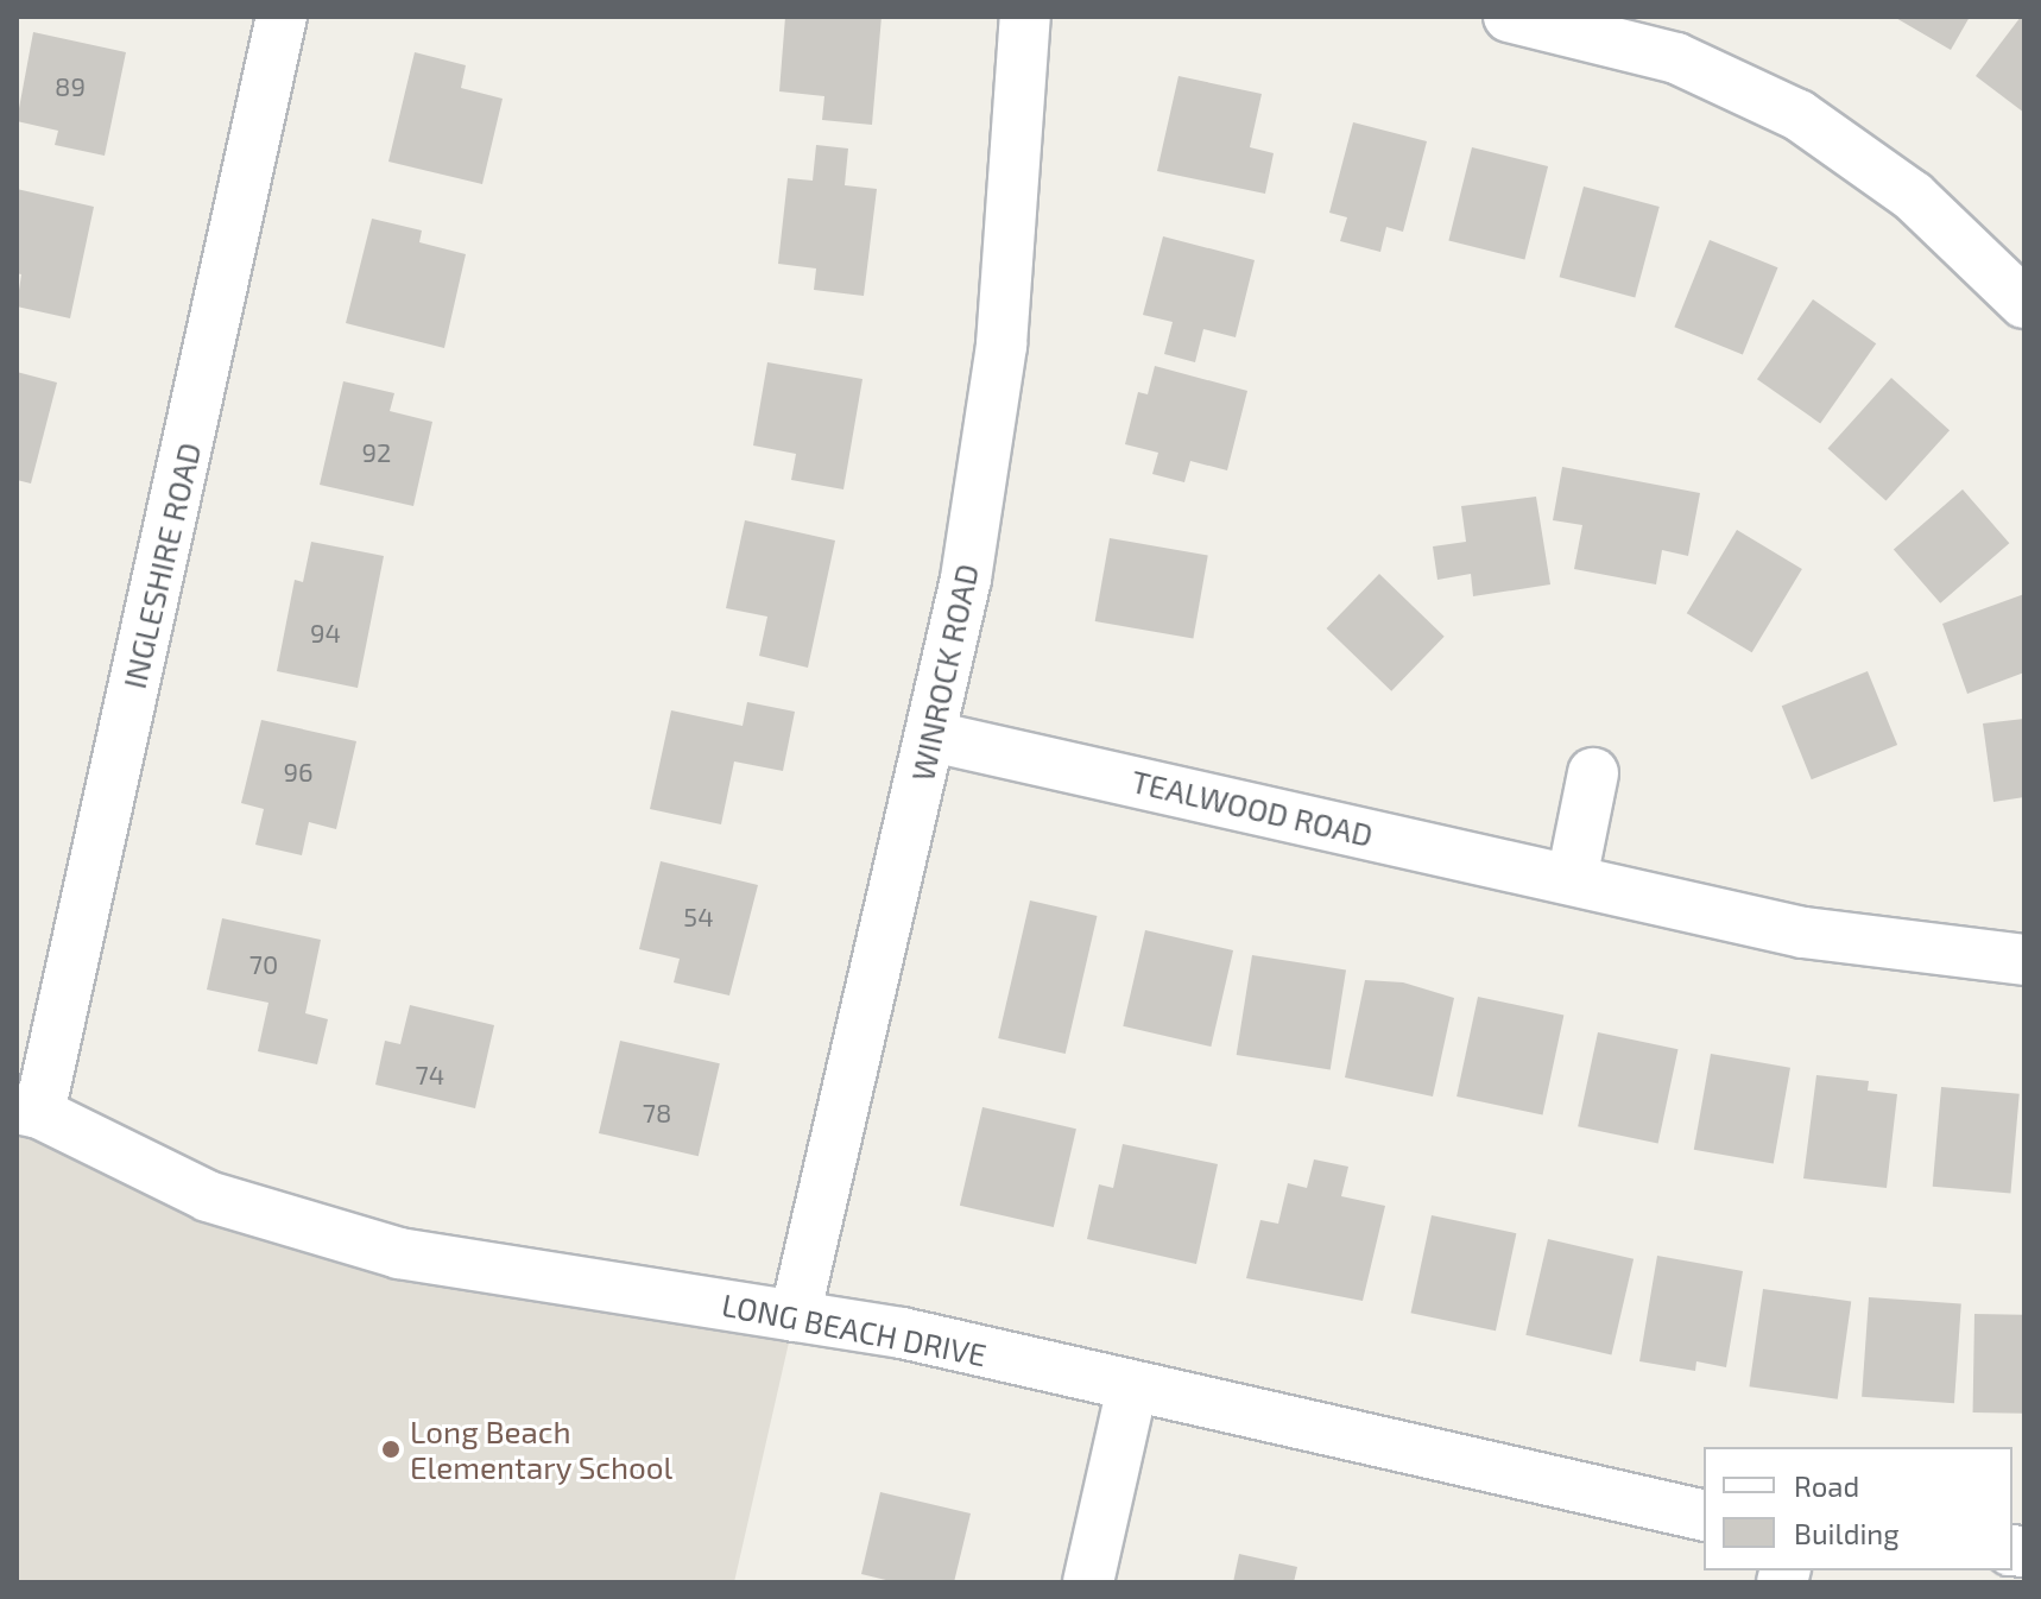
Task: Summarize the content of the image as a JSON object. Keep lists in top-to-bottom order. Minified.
{"streets":{"street":["INGLESHIRE ROAD","WINROCK ROAD","TEALWOOD ROAD","LONG BEACH DRIVE"]},"crossings":[["INGLESHIRE ROAD","LONG BEACH DRIVE"],["WINROCK ROAD","TEALWOOD ROAD"],["WINROCK ROAD","LONG BEACH DRIVE"]],"places":["Long Beach Elementary School"],"house_numbers":["89","92","94","96","54","70","74","78"],"legend":["Road","Building"]}
